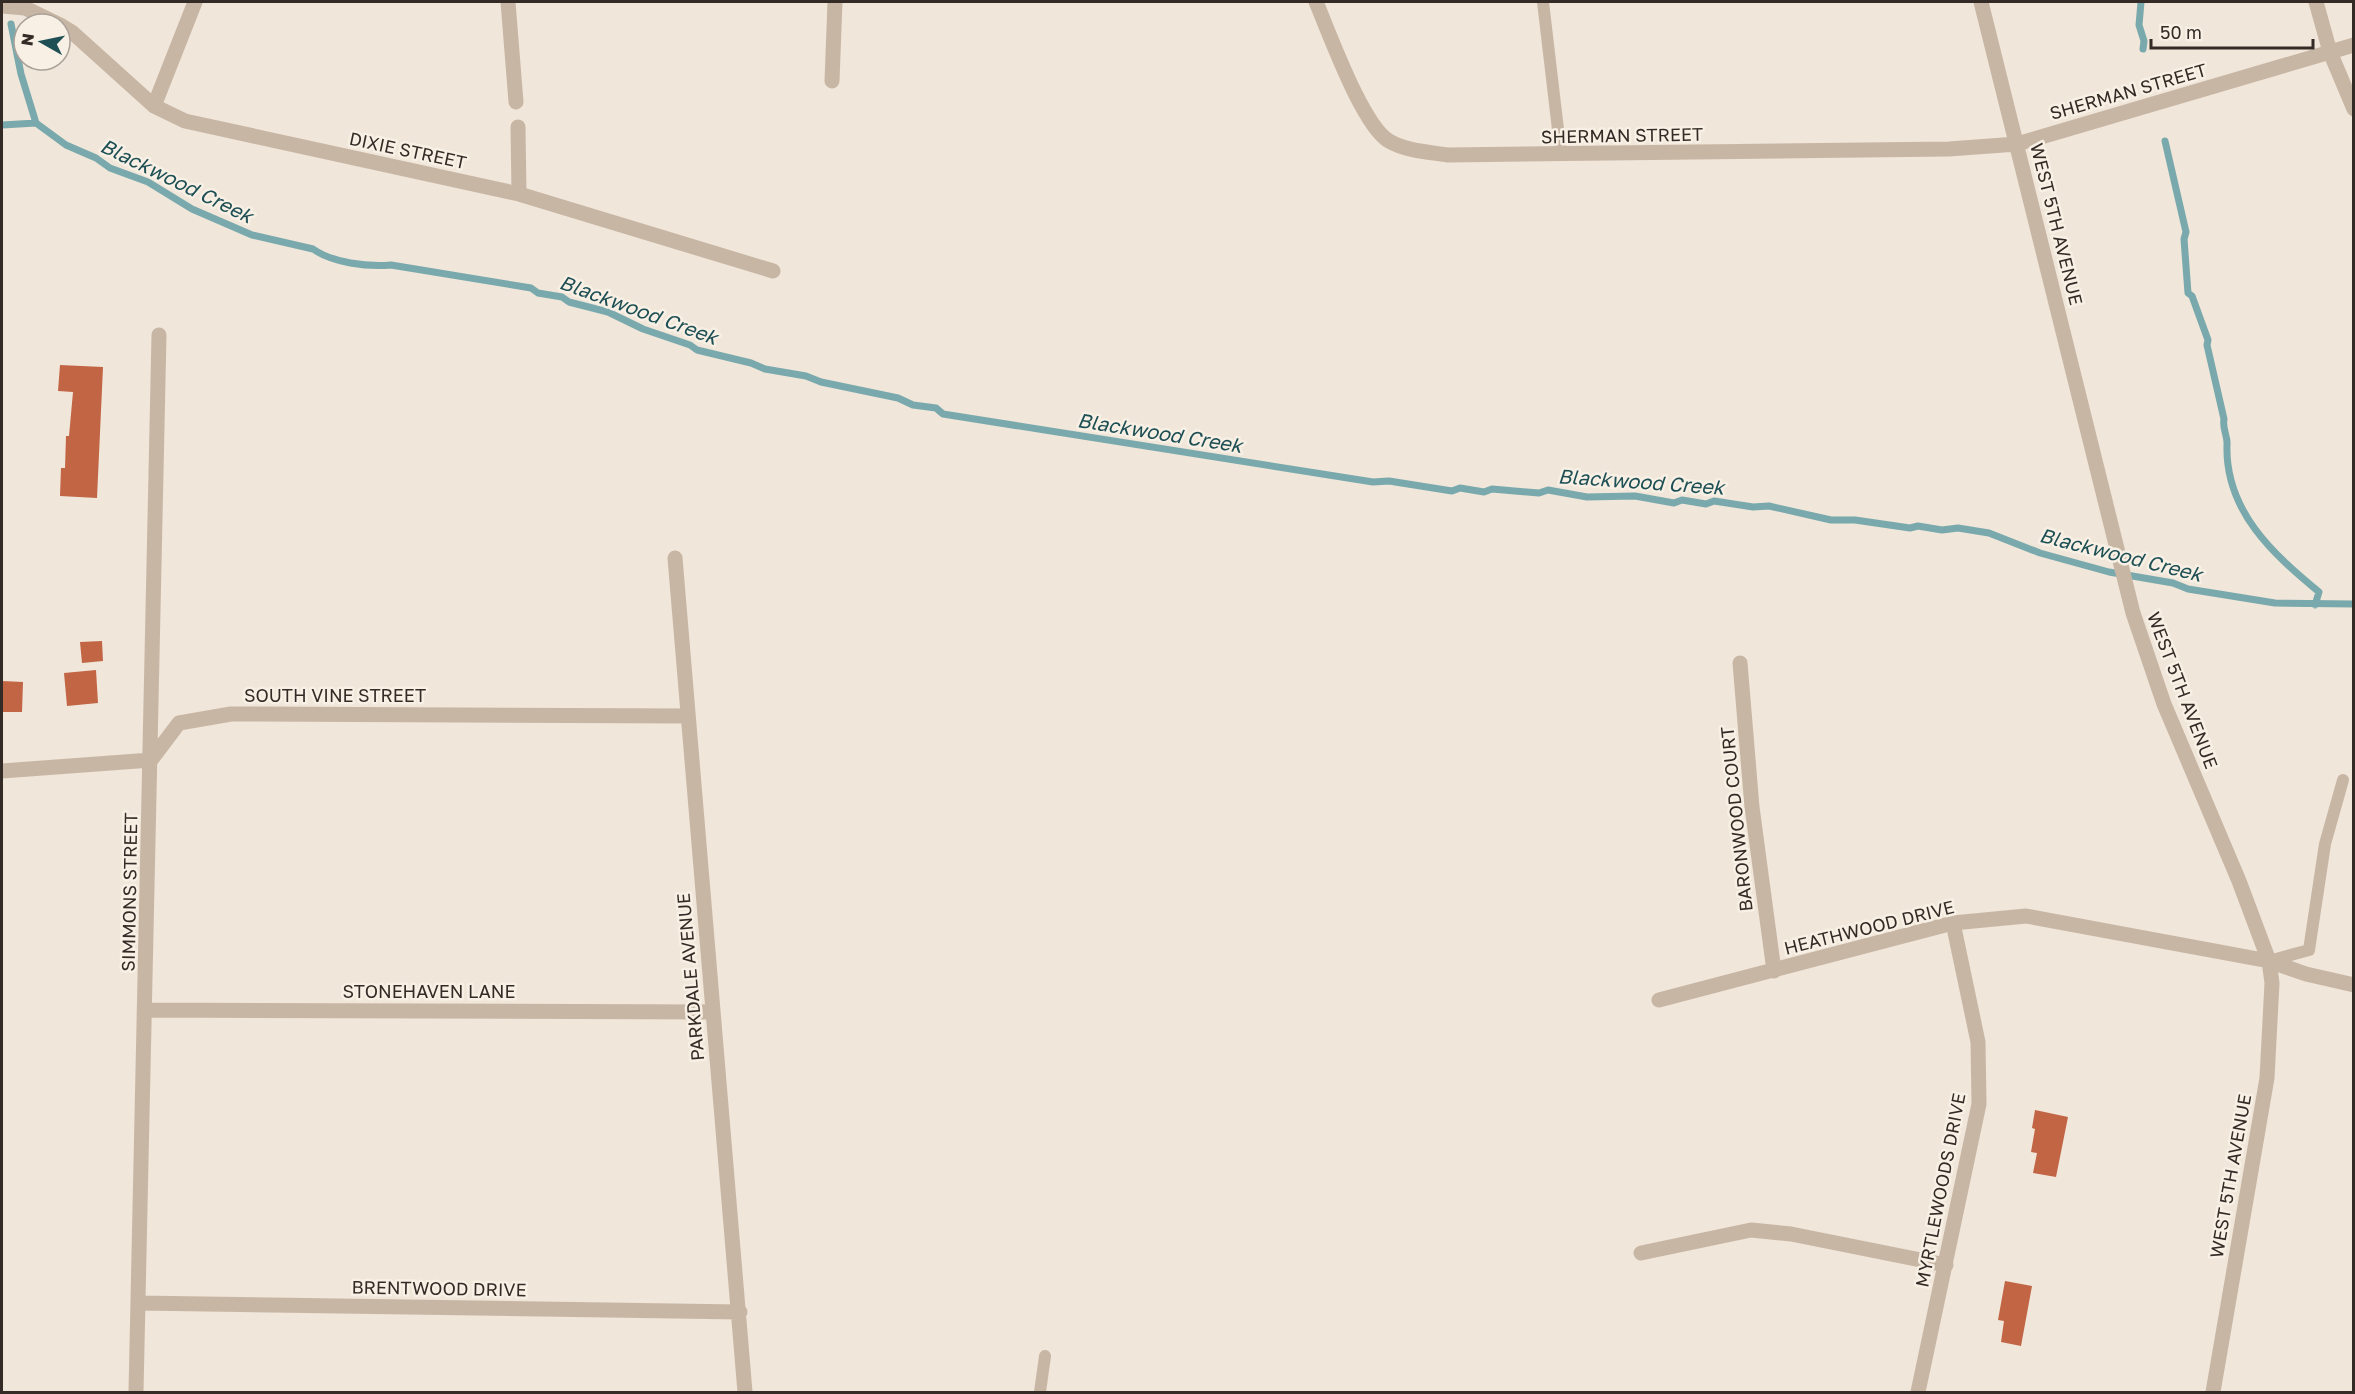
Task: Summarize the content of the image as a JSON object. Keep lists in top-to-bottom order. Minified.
{"streets":{"street":["SHERMAN STREET","DIXIE STREET","WEST 5TH AVENUE","SOUTH VINE STREET","BARONWOOD COURT","SIMMONS STREET","HEATHWOOD DRIVE","PARKDALE AVENUE","STONEHAVEN LANE","MYRTLEWOODS DRIVE","BRENTWOOD DRIVE"]},"crossings":[["SHERMAN STREET","WEST 5TH AVENUE"],["WEST 5TH AVENUE","HEATHWOOD DRIVE"],["SOUTH VINE STREET","SIMMONS STREET"],["SOUTH VINE STREET","PARKDALE AVENUE"],["BARONWOOD COURT","HEATHWOOD DRIVE"],["SIMMONS STREET","STONEHAVEN LANE"],["SIMMONS STREET","BRENTWOOD DRIVE"],["HEATHWOOD DRIVE","MYRTLEWOODS DRIVE"],["PARKDALE AVENUE","STONEHAVEN LANE"],["PARKDALE AVENUE","BRENTWOOD DRIVE"]],"water":["Blackwood Creek"],"scale_bar":"50 m","north":"left"}
